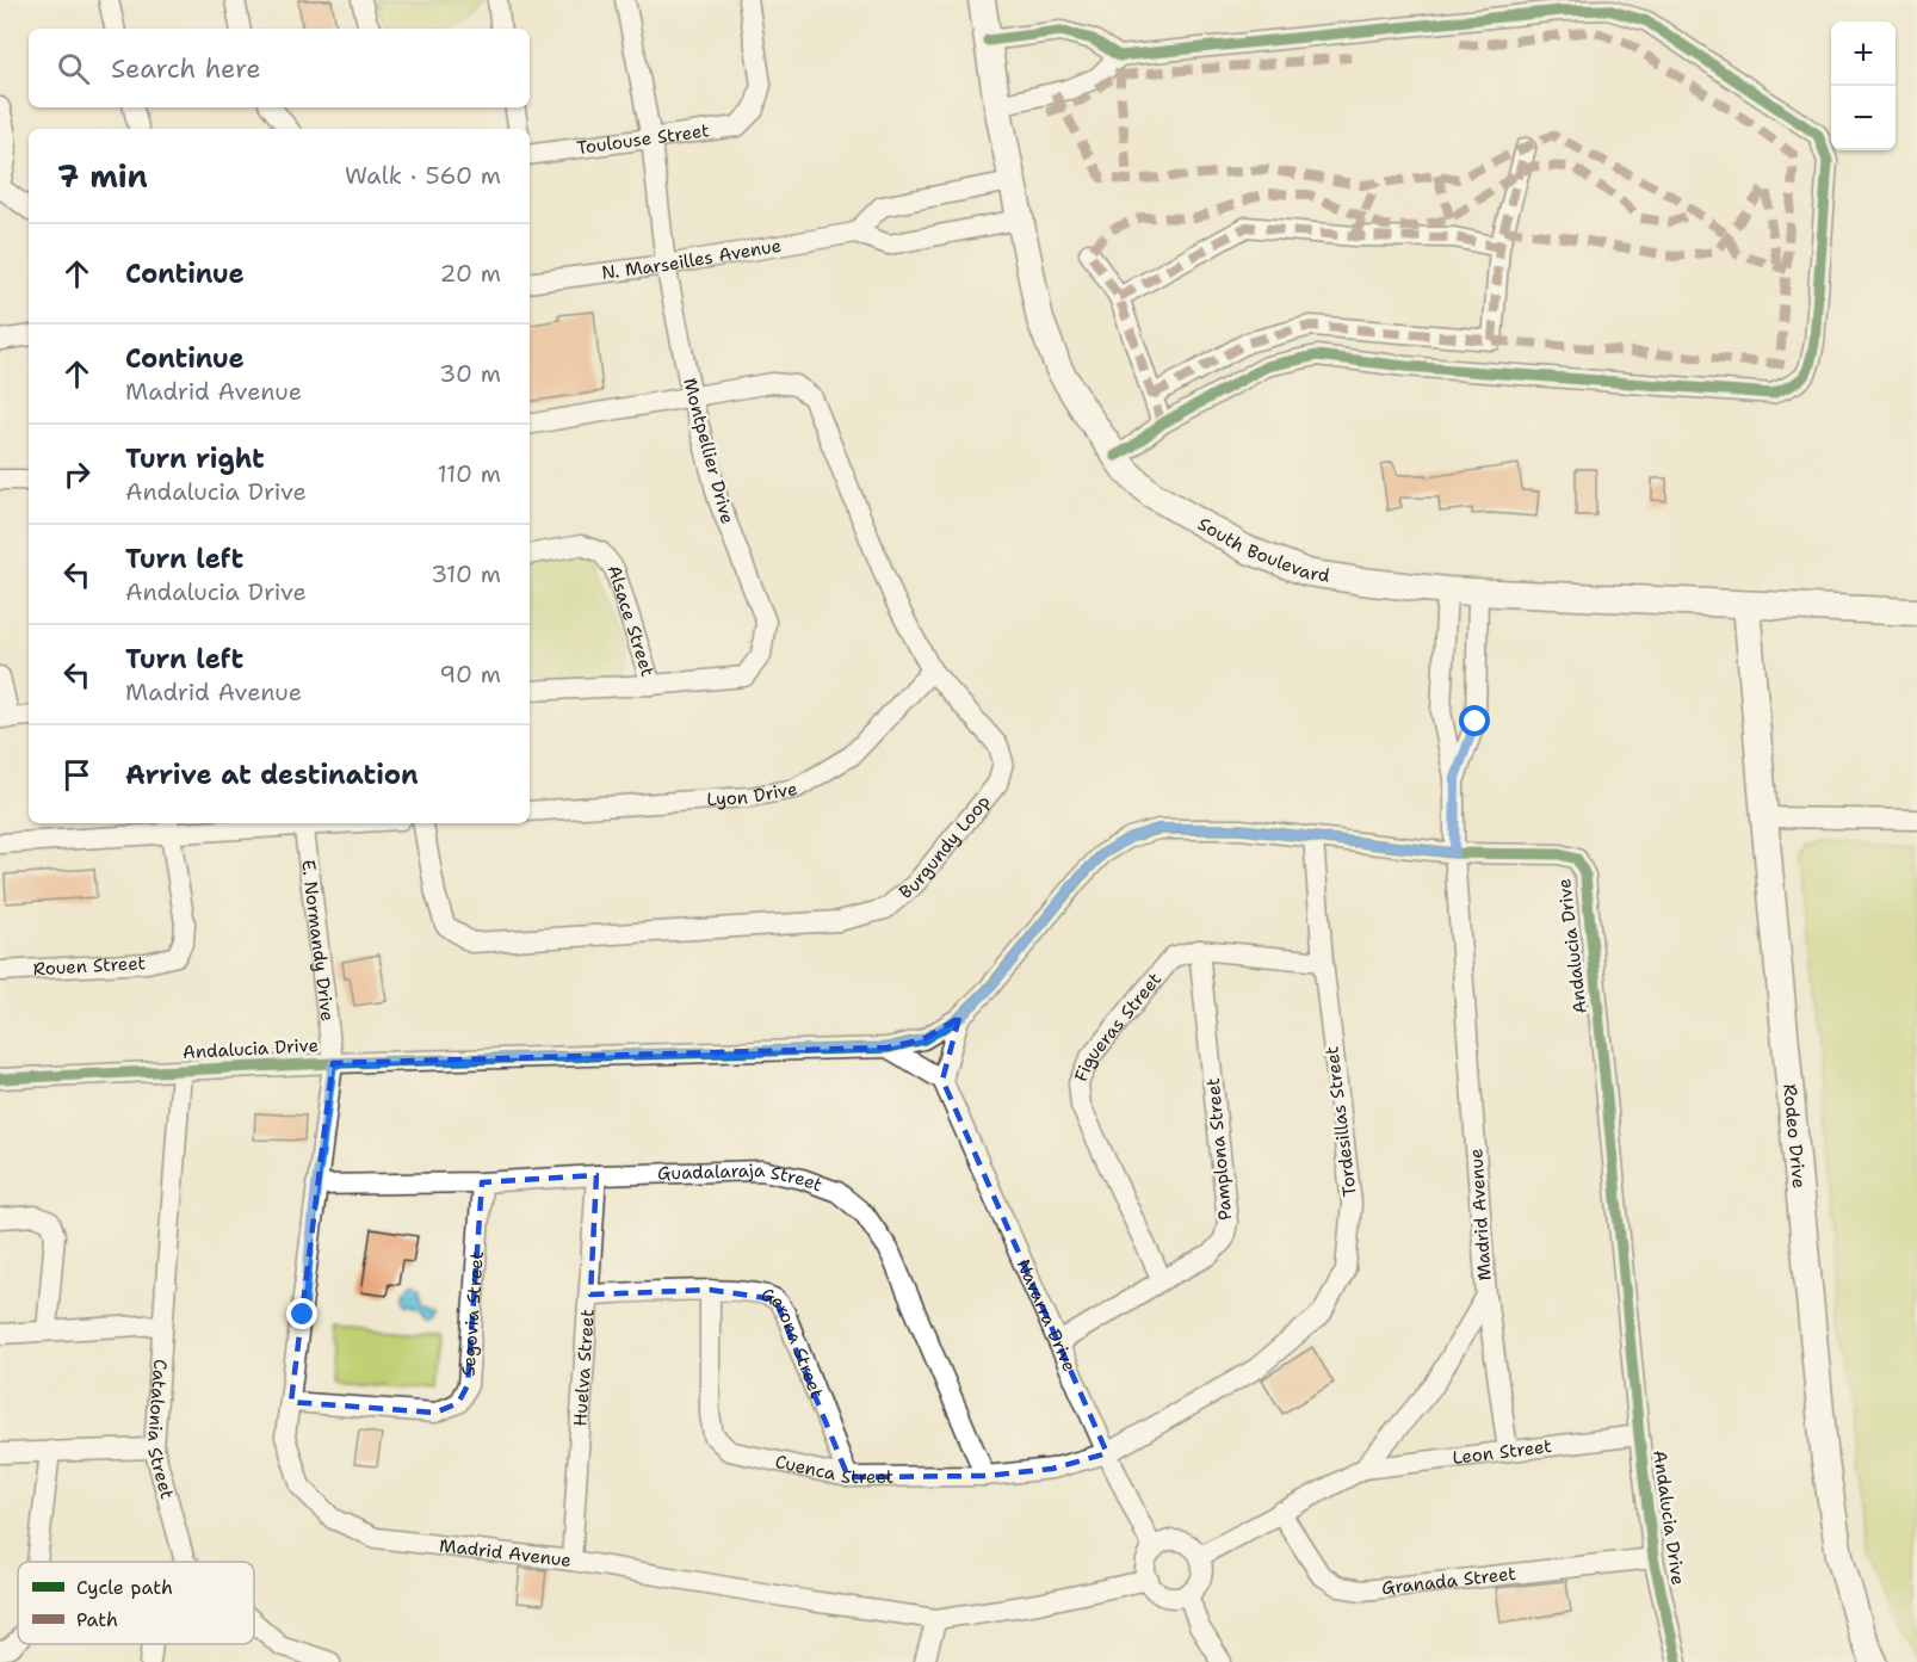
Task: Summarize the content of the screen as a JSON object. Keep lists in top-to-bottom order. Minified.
{"streets":{"main road":["South Boulevard","Rodeo Drive"],"street":["Toulouse Street","N. Marseilles Avenue","Montpellier Drive","Alsace Street","Lyon Drive","Burgundy Loop","E. Normandy Drive","Andalucia Drive","Rouen Street","Figueras Street","Tordesillas Street","Pamplona Street","Guadalaraja Street","Madrid Avenue","Segovia Street","Navarra Drive","Gerona Street","Huelva Street","Catalonia Street","Leon Street","Cuenca Street","Granada Street"]},"crossings":[["Toulouse Street","Montpellier Drive"],["N. Marseilles Avenue","Montpellier Drive"],["Montpellier Drive","Alsace Street"],["Montpellier Drive","Burgundy Loop"],["South Boulevard","Rodeo Drive"],["Lyon Drive","Burgundy Loop"],["E. Normandy Drive","Andalucia Drive"],["E. Normandy Drive","Madrid Avenue"],["Andalucia Drive","Tordesillas Street"],["Andalucia Drive","Madrid Avenue"],["Andalucia Drive","Catalonia Street"],["Andalucia Drive","Leon Street"],["Andalucia Drive","Granada Street"],["Figueras Street","Tordesillas Street"],["Figueras Street","Pamplona Street"],["Tordesillas Street","Navarra Drive"],["Tordesillas Street","Cuenca Street"],["Pamplona Street","Navarra Drive"],["Guadalaraja Street","Madrid Avenue"],["Guadalaraja Street","Segovia Street"],["Guadalaraja Street","Huelva Street"],["Guadalaraja Street","Cuenca Street"],["Madrid Avenue","Segovia Street"],["Madrid Avenue","Navarra Drive"],["Madrid Avenue","Huelva Street"],["Madrid Avenue","Leon Street"],["Madrid Avenue","Granada Street"],["Navarra Drive","Cuenca Street"],["Gerona Street","Huelva Street"],["Gerona Street","Cuenca Street"]],"legend":["Cycle path","Path"],"page":{"map_buttons":["+","−"],"search":"Search here","heading":["7 min","Walk · 560 m"],"list":[["Continue","20 m"],["Continue","Madrid Avenue","30 m"],["Turn right","Andalucia Drive","110 m"],["Turn left","Andalucia Drive","310 m"],["Turn left","Madrid Avenue","90 m"],"Arrive at destination"]}}
